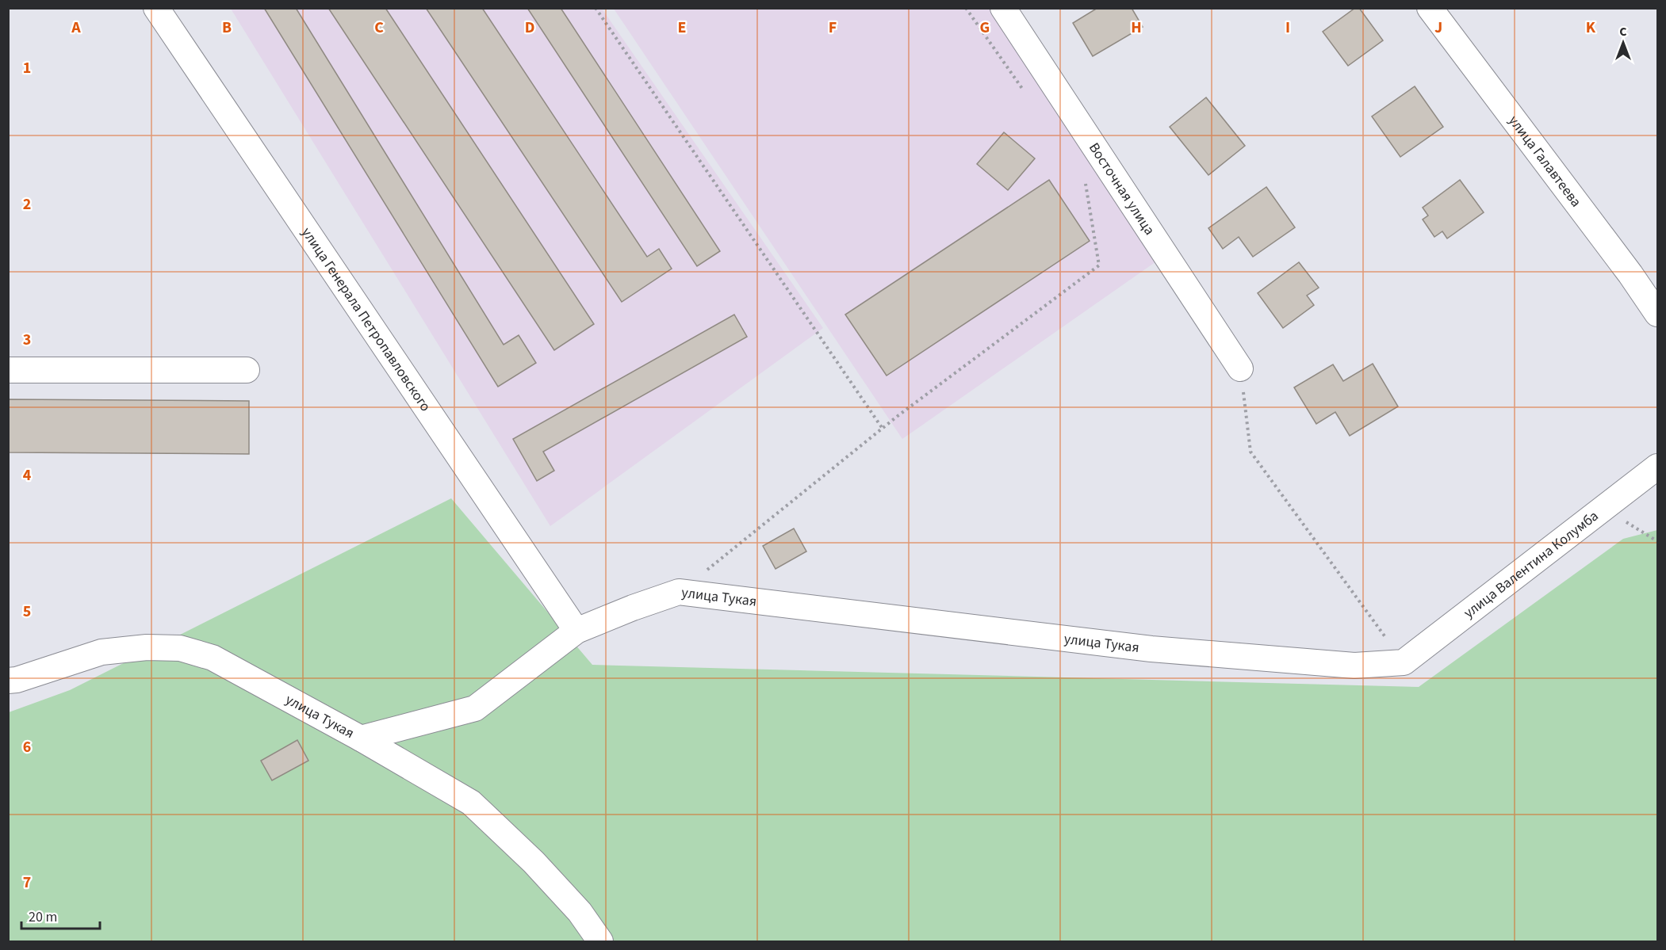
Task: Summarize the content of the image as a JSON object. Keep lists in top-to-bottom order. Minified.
{"streets":{"street":["улица Галавтеева","Восточная улица","улица Генерала Петропавловского","улица Валентина Колумба","улица Тукая"]},"crossings":[["улица Генерала Петропавловского","улица Тукая"],["улица Валентина Колумба","улица Тукая"]],"scale_bar":"20 m","north":"top","grid":{"columns":["A","B","C","D","E","F","G","H","I","J","K"],"rows":["1","2","3","4","5","6","7"]}}
